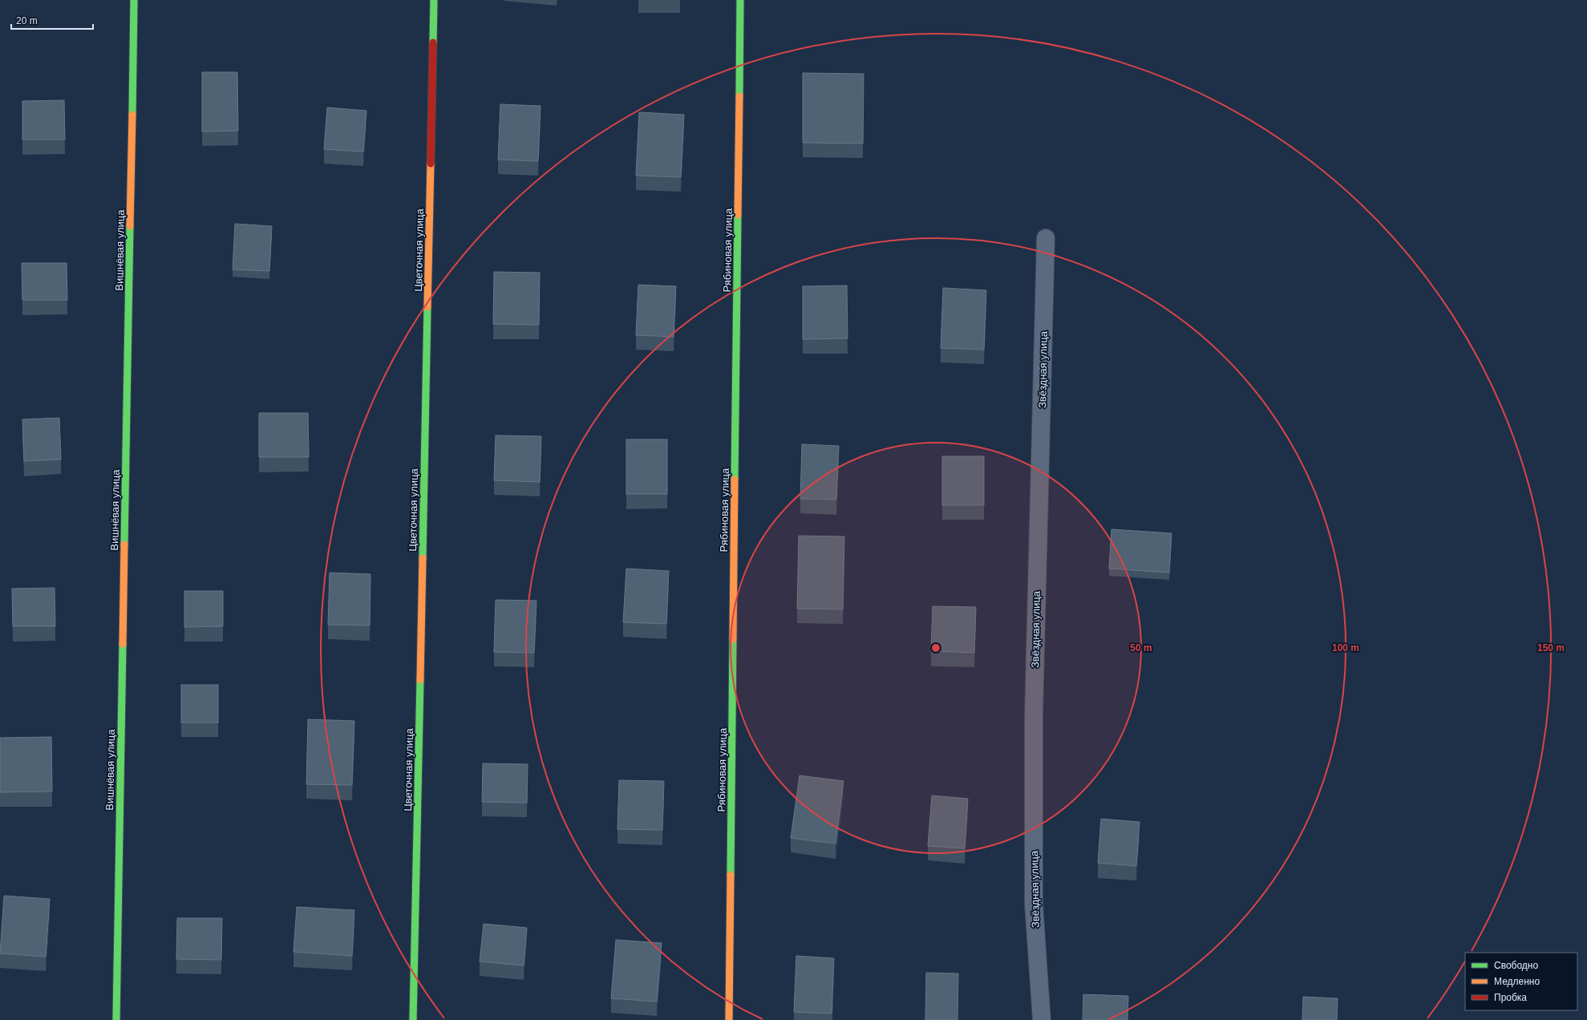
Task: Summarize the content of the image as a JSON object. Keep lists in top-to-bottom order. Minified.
{"streets":{"street":["Вишнёвая улица","Цветочная улица","Рябиновая улица","Звёздная улица"]},"legend":["Свободно","Медленно","Пробка"],"scale_bar":"20 m","rings":["50 m","100 m","150 m"]}
